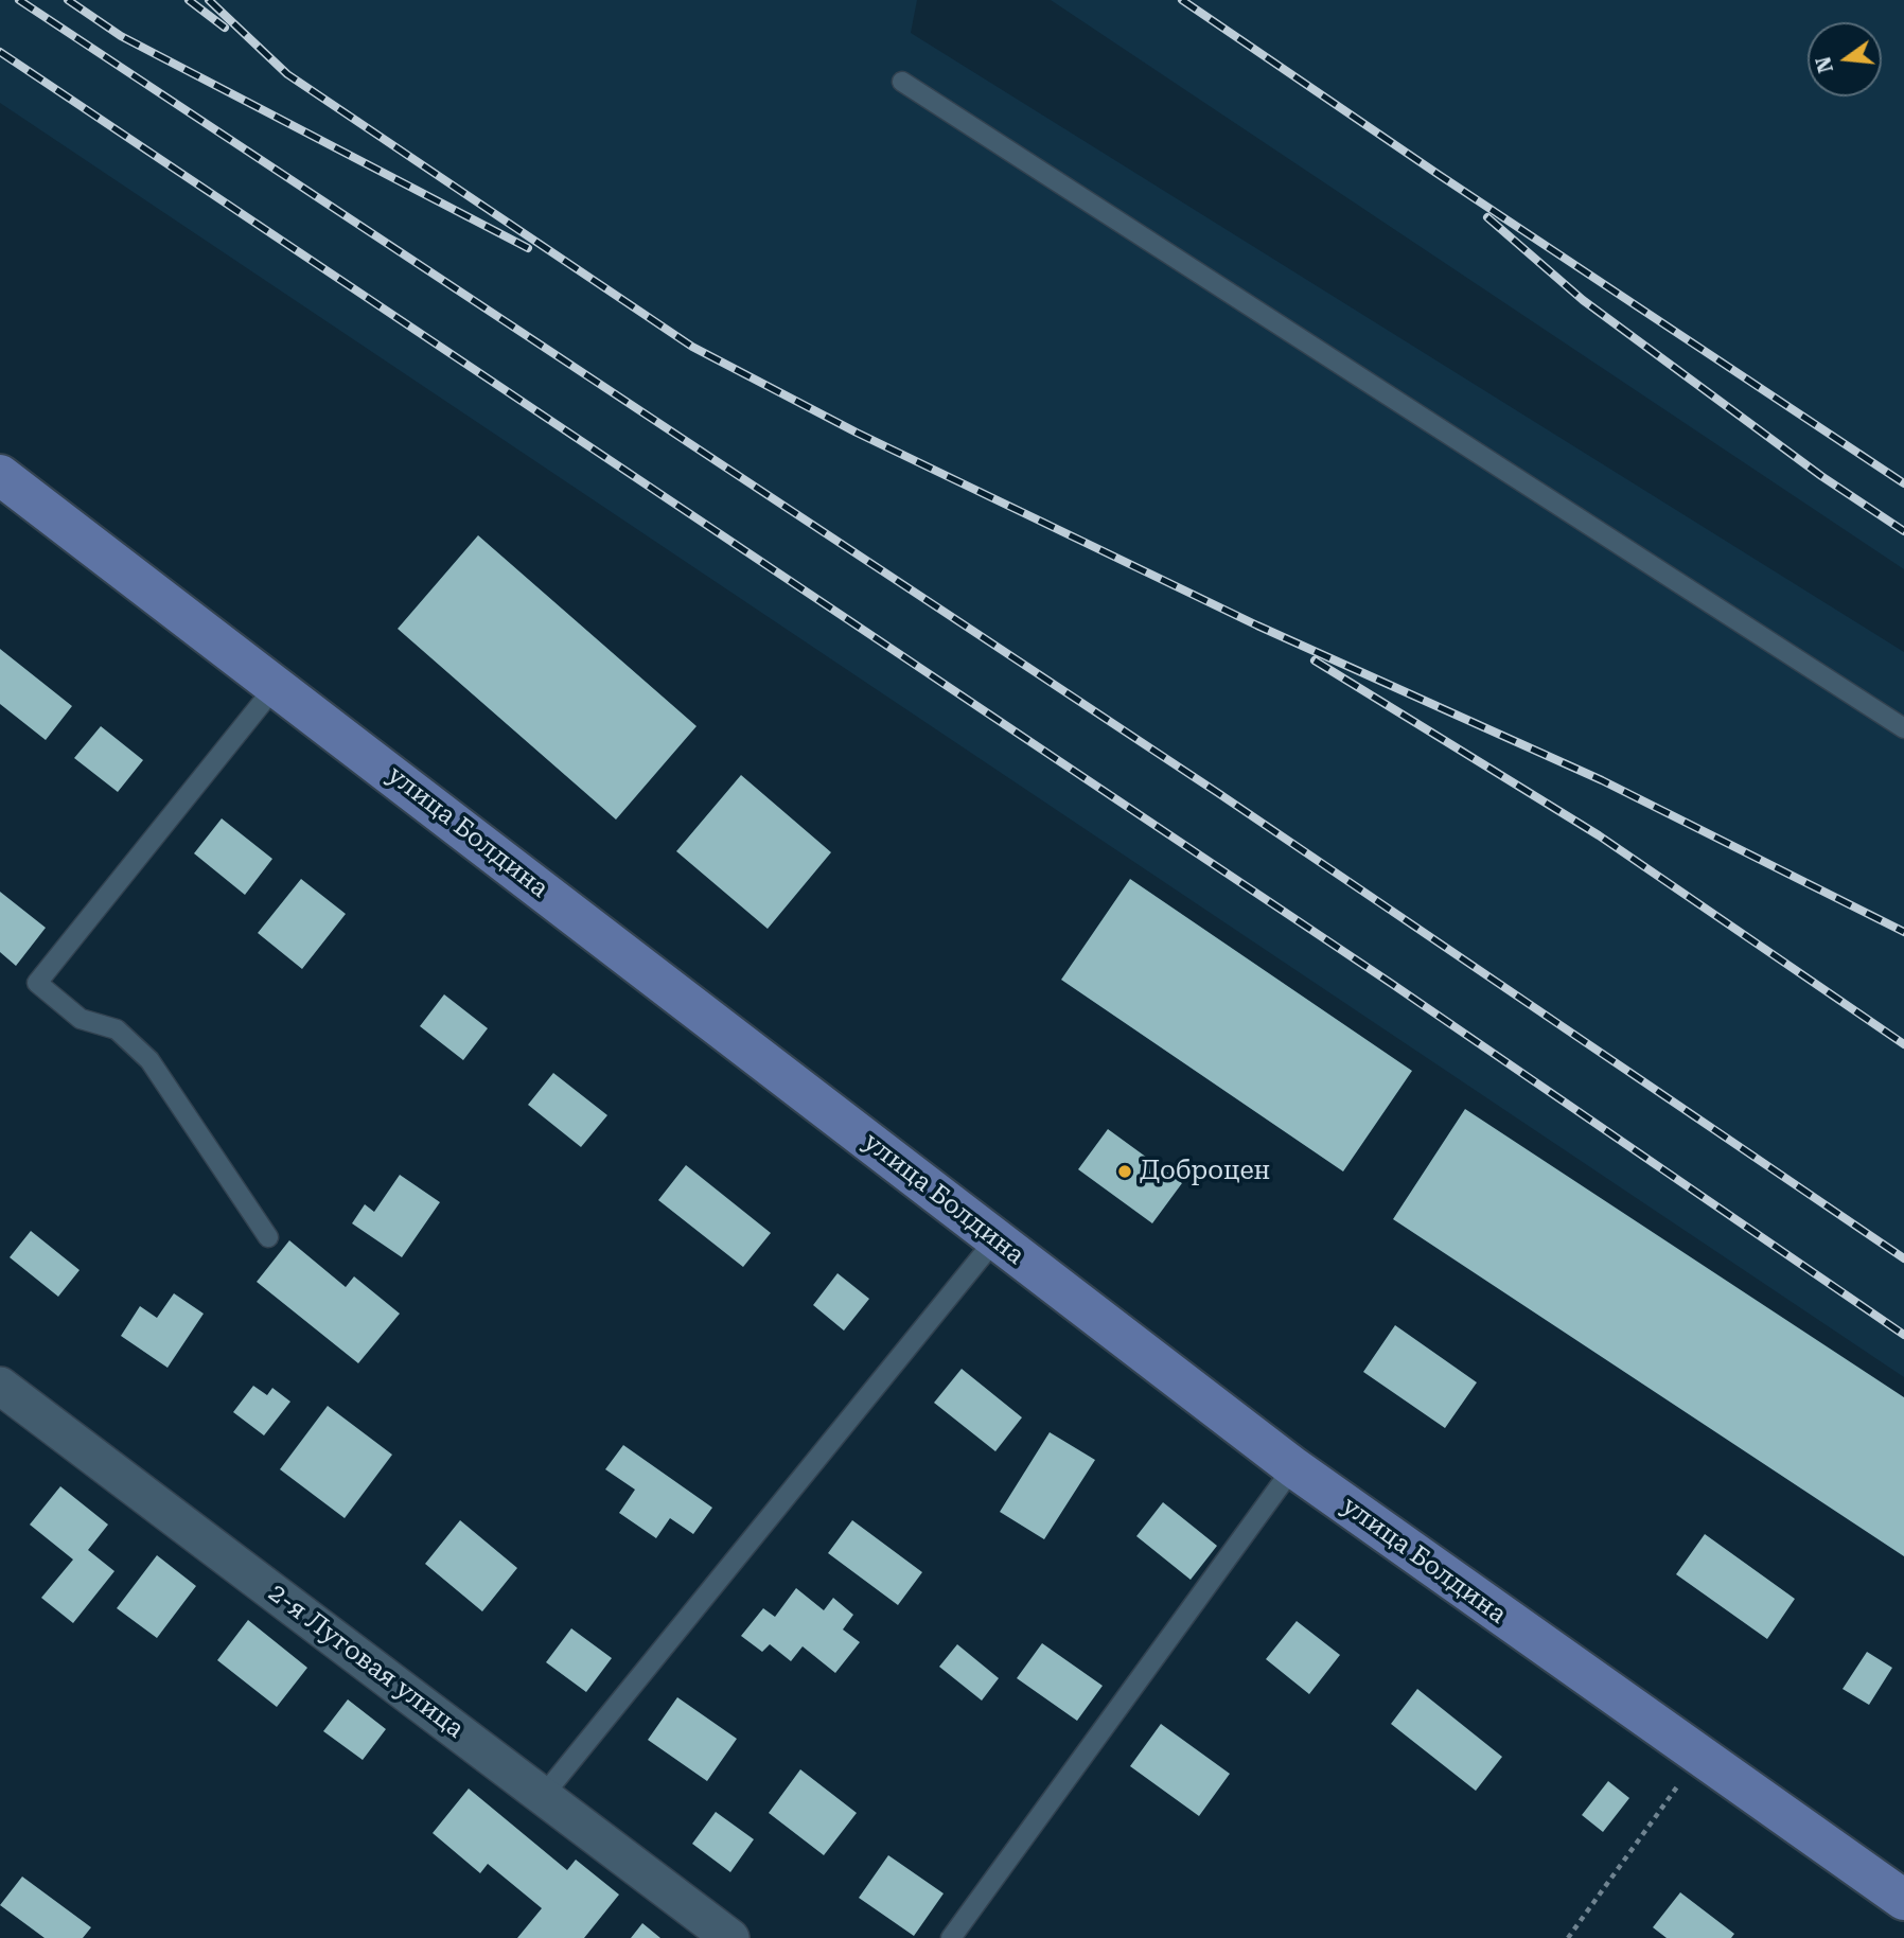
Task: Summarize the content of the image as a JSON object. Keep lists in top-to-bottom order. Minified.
{"streets":{"main road":["улица Болдина"],"street":["2-я Луговая улица"]},"places":["Доброцен"],"north":"left"}
